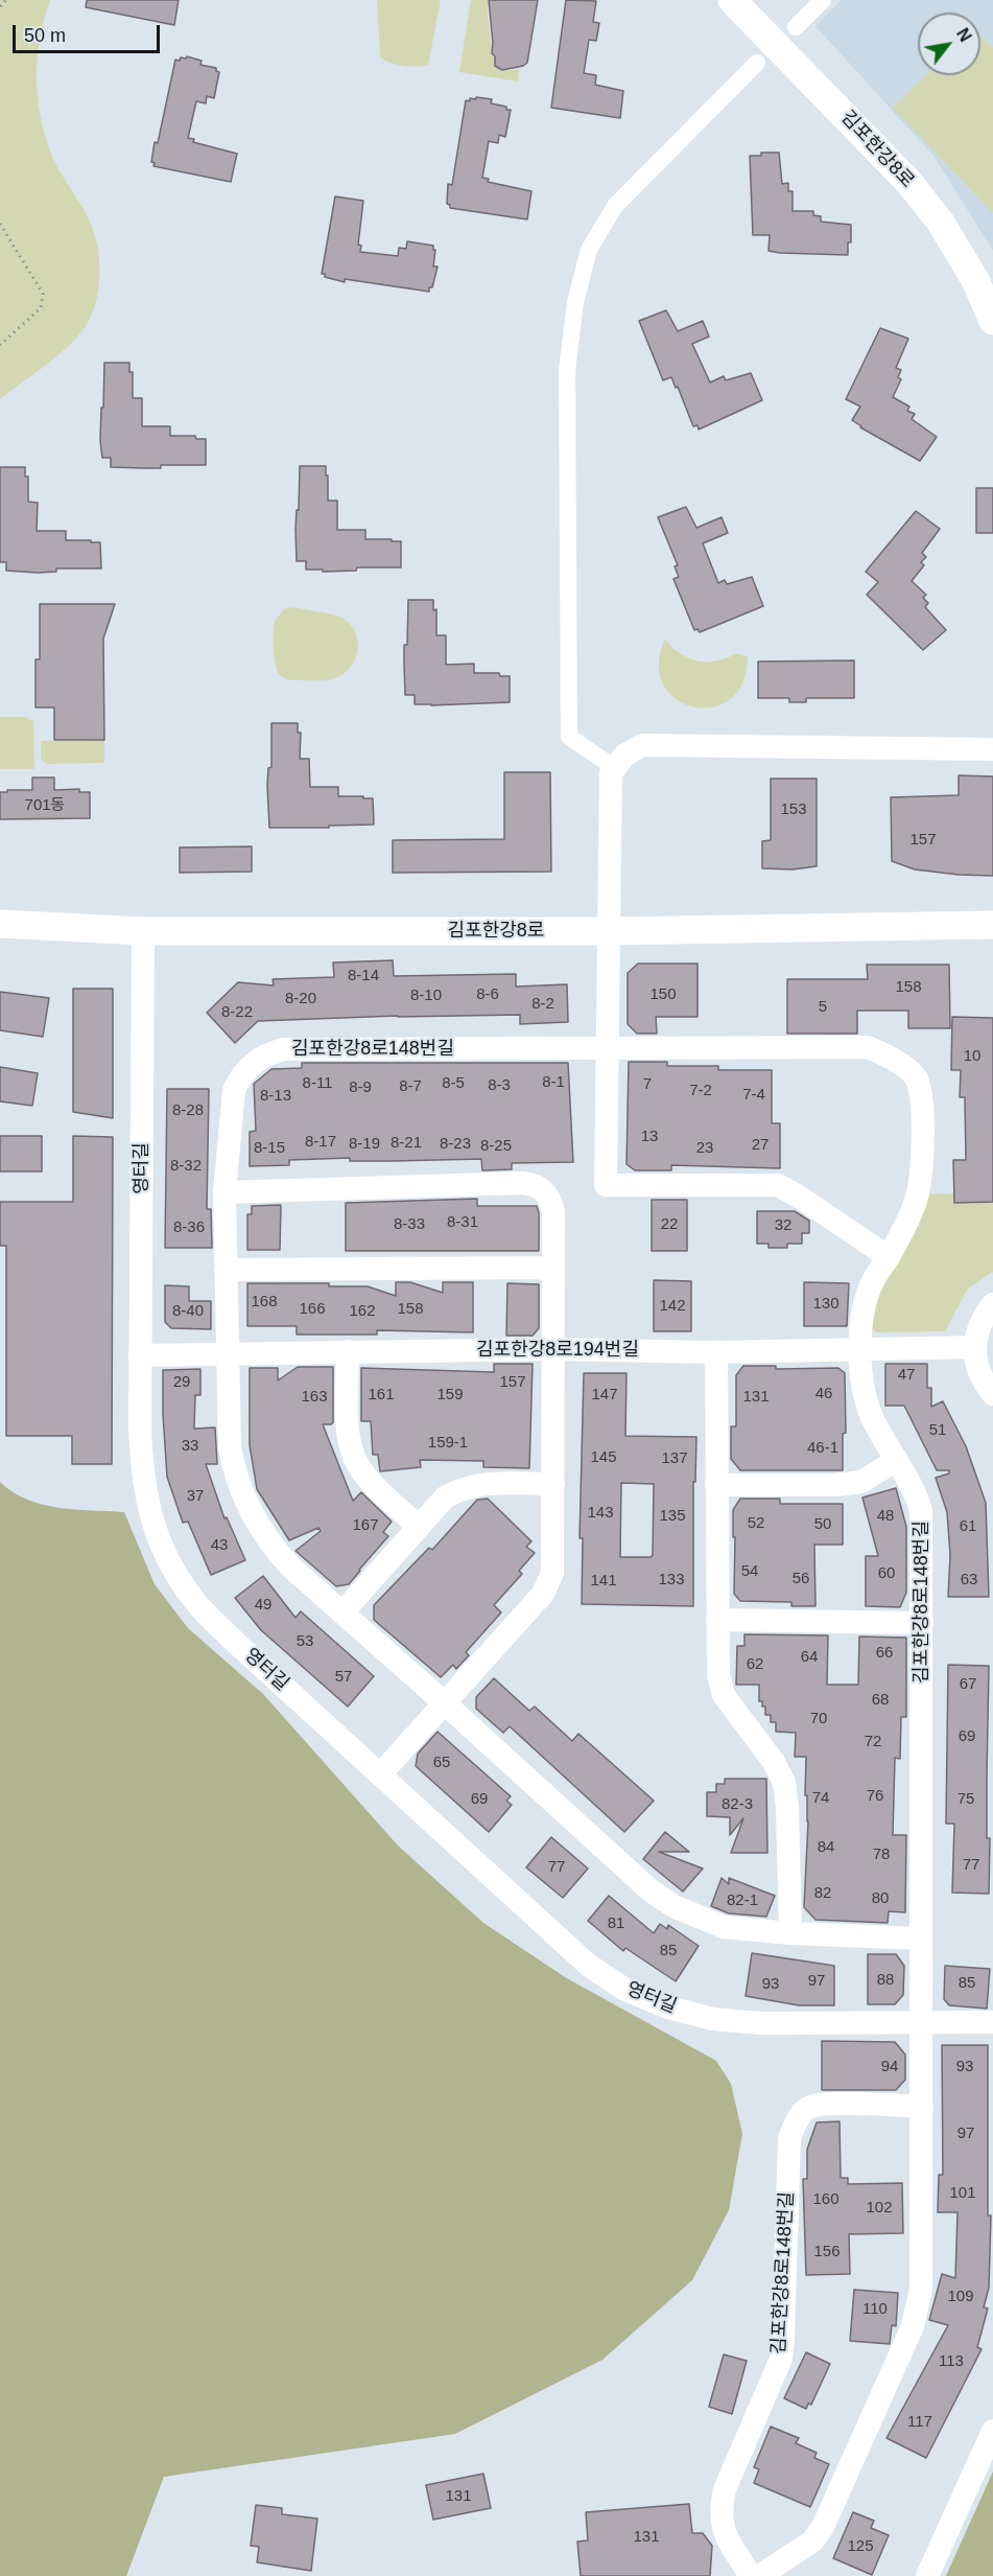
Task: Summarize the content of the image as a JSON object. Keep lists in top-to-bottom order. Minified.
{"streets":{"street":["김포한강8로","김포한강8로148번길","영터길","김포한강8로194번길"]},"crossings":[["김포한강8로","영터길"],["김포한강8로148번길","영터길"],["김포한강8로148번길","김포한강8로194번길"],["영터길","김포한강8로194번길"]],"house_numbers":["701동","153","157","8-14","158","8-6","150","8-10","8-20","8-2","5","8-22","10","8-1","8-11","8-5","7","8-3","8-7","8-9","7-2","7-4","8-13","8-28","13","8-17","8-21","8-19","8-23","27","8-25","8-15","23","8-32","8-31","8-33","22","32","8-36","168","130","142","166","158","8-40","162","47","29","157","46","161","159","147","163","131","51","159-1","33","46-1","145","137","37","143","135","48","52","50","167","61","43","54","60","56","133","63","141","49","53","66","64","62","57","67","68","70","69","72","65","76","74","69","75","82-3","84","78","77","77","82","80","82-1","81","85","88","97","85","93","94","93","97","101","160","102","156","109","110","113","117","131","131","125"],"scale_bar":"50 m","north":"top right"}
